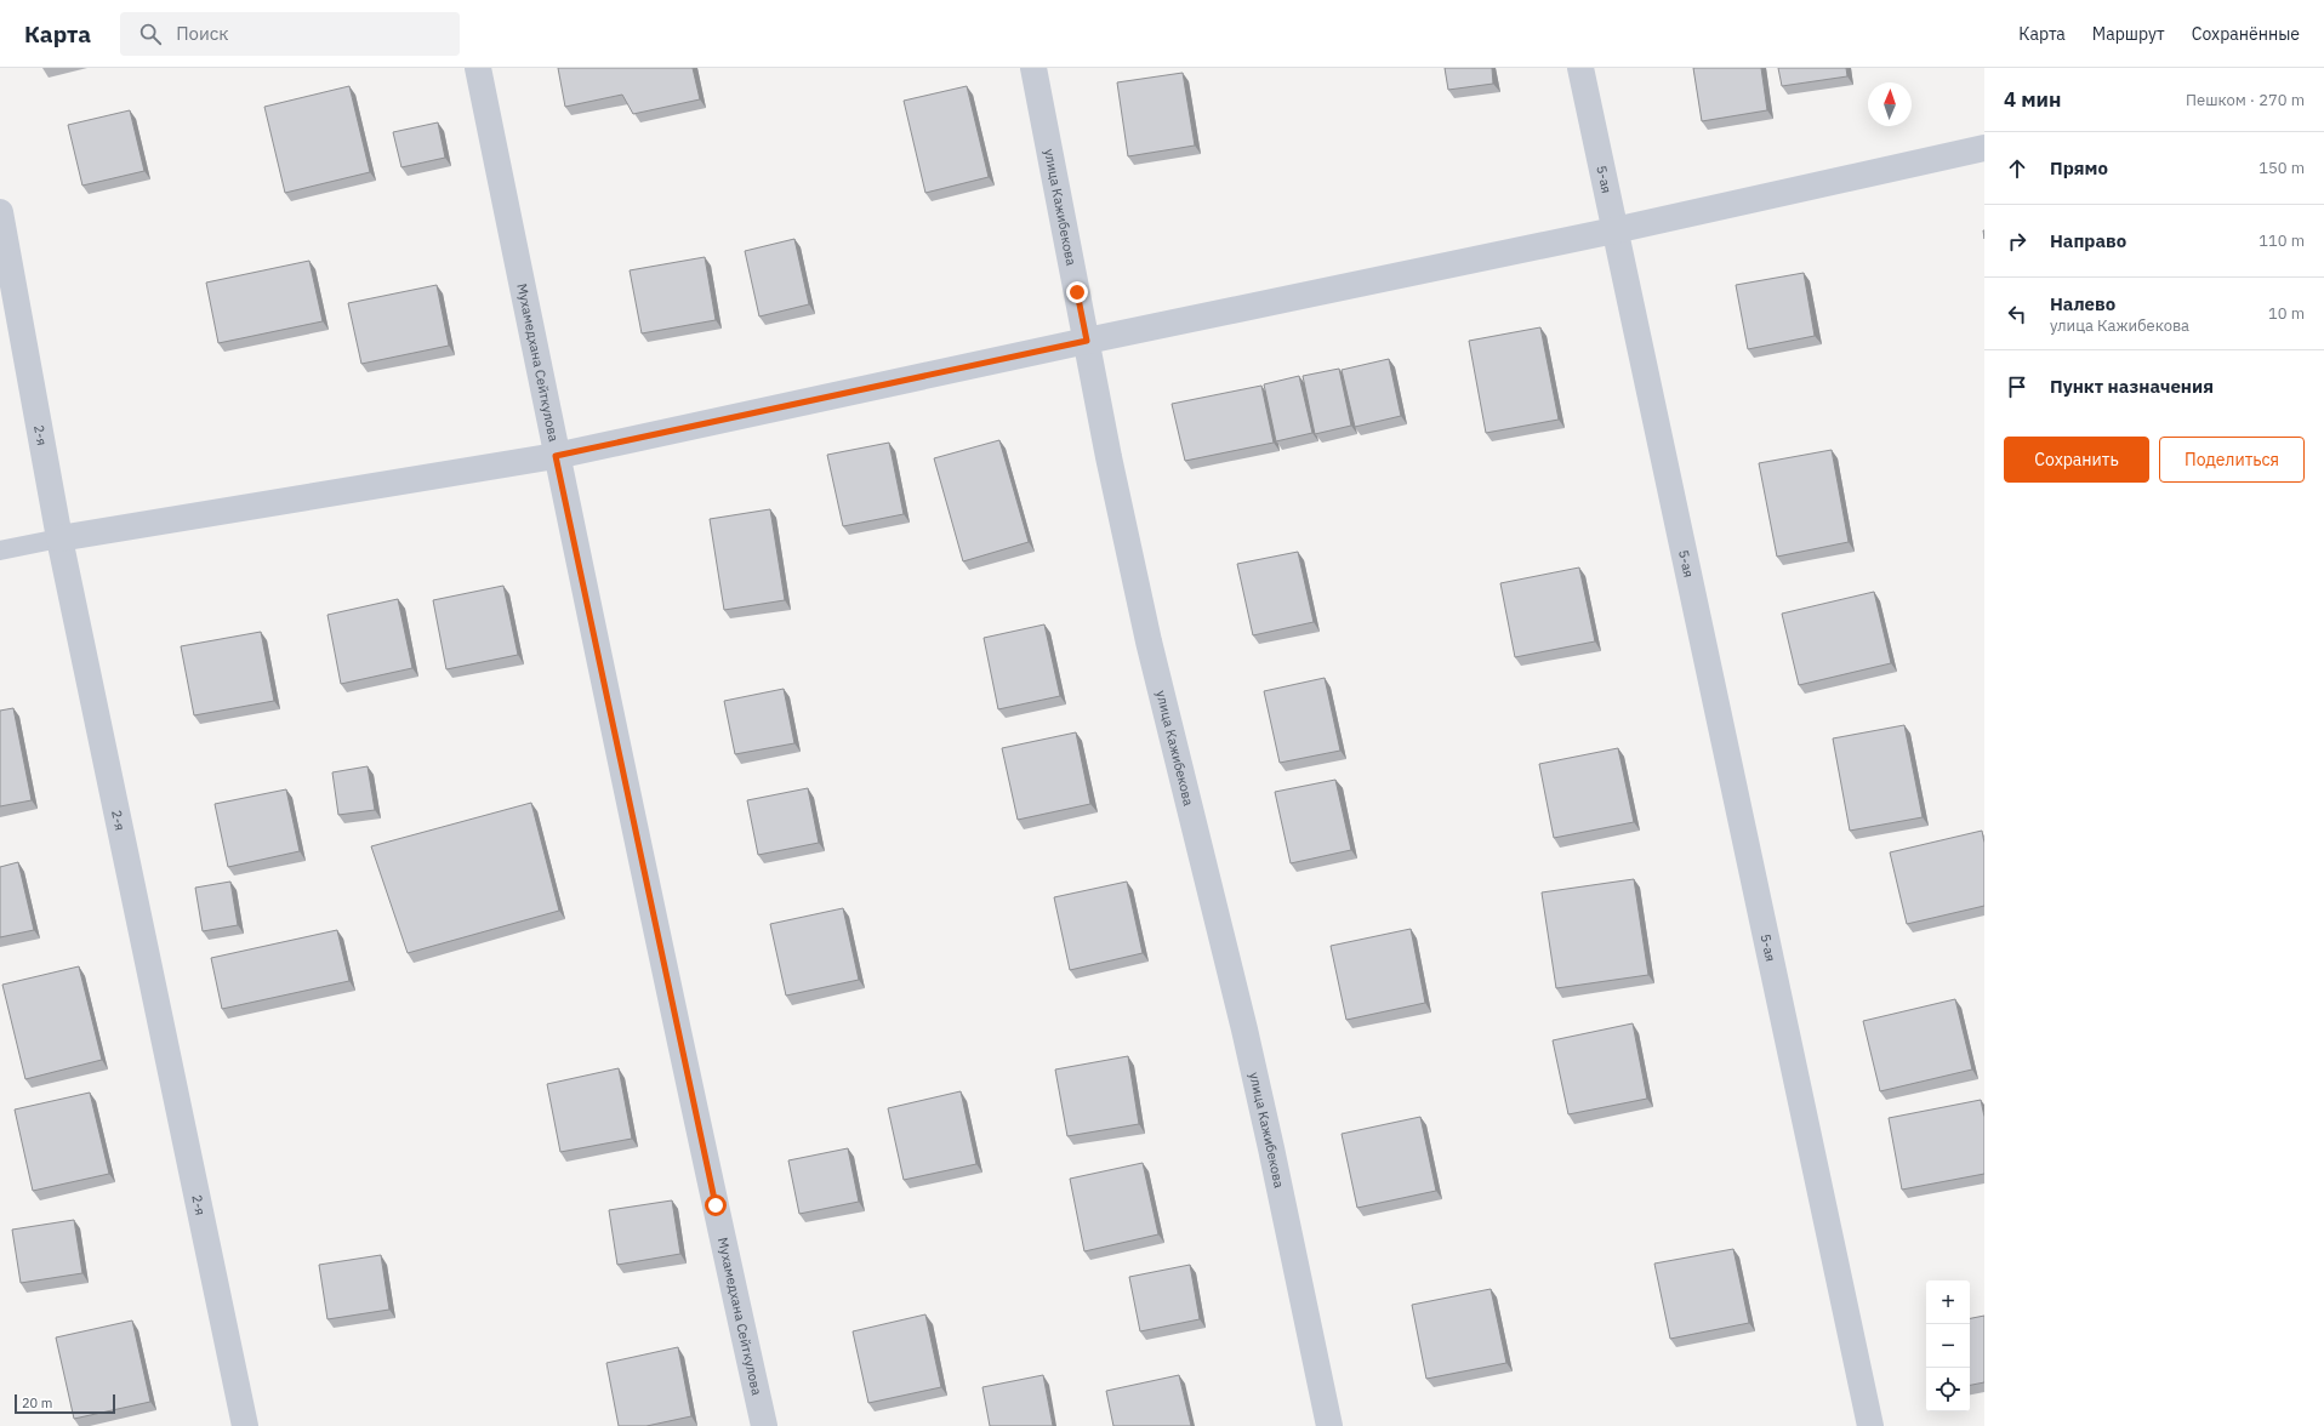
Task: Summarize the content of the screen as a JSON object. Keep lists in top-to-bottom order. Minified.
{"streets":{"street":["5-ая","улица Кажибекова","Мухамедхана Сейткулова","2-я"]},"scale_bar":"20 m","north":"top","page":{"header":"Карта","search":"Поиск","nav":["Карта","Маршрут","Сохранённые"],"heading":["4 мин","Пешком · 270 m"],"list":[["Прямо","150 m"],["Направо","110 m"],["Налево","улица Кажибекова","10 m"],"Пункт назначения"],"buttons":["Сохранить","Поделиться"],"map_buttons":["+","−"],"scale":"20 m"}}
